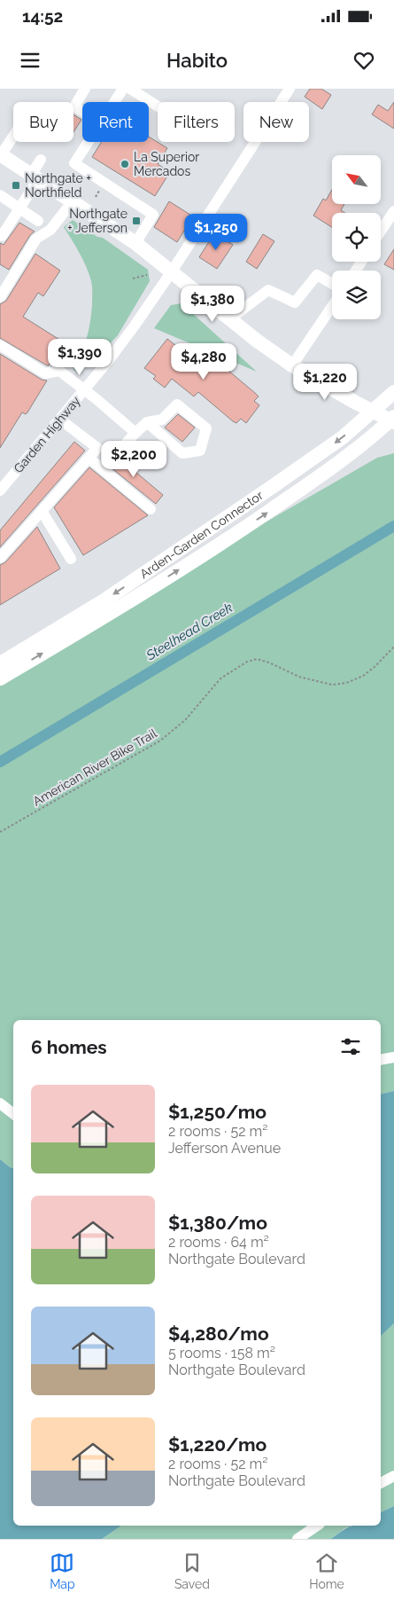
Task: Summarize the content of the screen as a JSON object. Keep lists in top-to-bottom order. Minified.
{"streets":{"main road":["Arden-Garden Connector"],"street":["Garden Highway"],"path":["American River Bike Trail"]},"water":["Steelhead Creek"],"places":{"other":["La Superior Mercados"],"transit":["Northgate + Northfield","Northgate + Jefferson"]},"north":"top left","page":{"status":"14:52","header":"Habito","chip":["Buy","Rent","Filters","New"],"price":["$1,250","$1,380","$1,390","$4,280","$1,220","$2,200"],"heading":"6 homes","list":[{"name":"$1,250/mo","note":"2 rooms · 52 m² · Jefferson Avenue"},{"name":"$1,380/mo","note":"2 rooms · 64 m² · Northgate Boulevard"},{"name":"$4,280/mo","note":"5 rooms · 158 m² · Northgate Boulevard"},{"name":"$1,220/mo","note":"2 rooms · 52 m² · Northgate Boulevard"}],"tabs":["Map","Saved","Home"]}}
